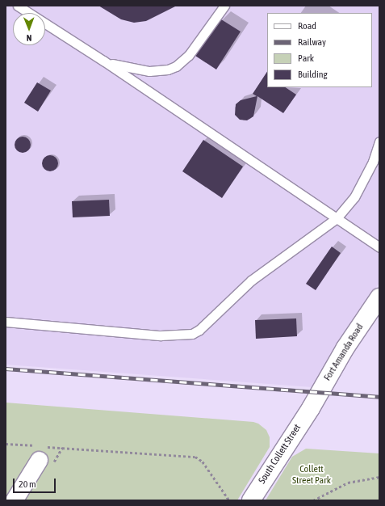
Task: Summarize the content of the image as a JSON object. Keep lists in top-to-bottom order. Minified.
{"streets":{"street":["Fort Amanda Road","South Collett Street"]},"crossings":[["Fort Amanda Road","South Collett Street"]],"parks":["Collett Street Park"],"legend":["Road","Railway","Park","Building"],"scale_bar":"20 m","north":"bottom"}
